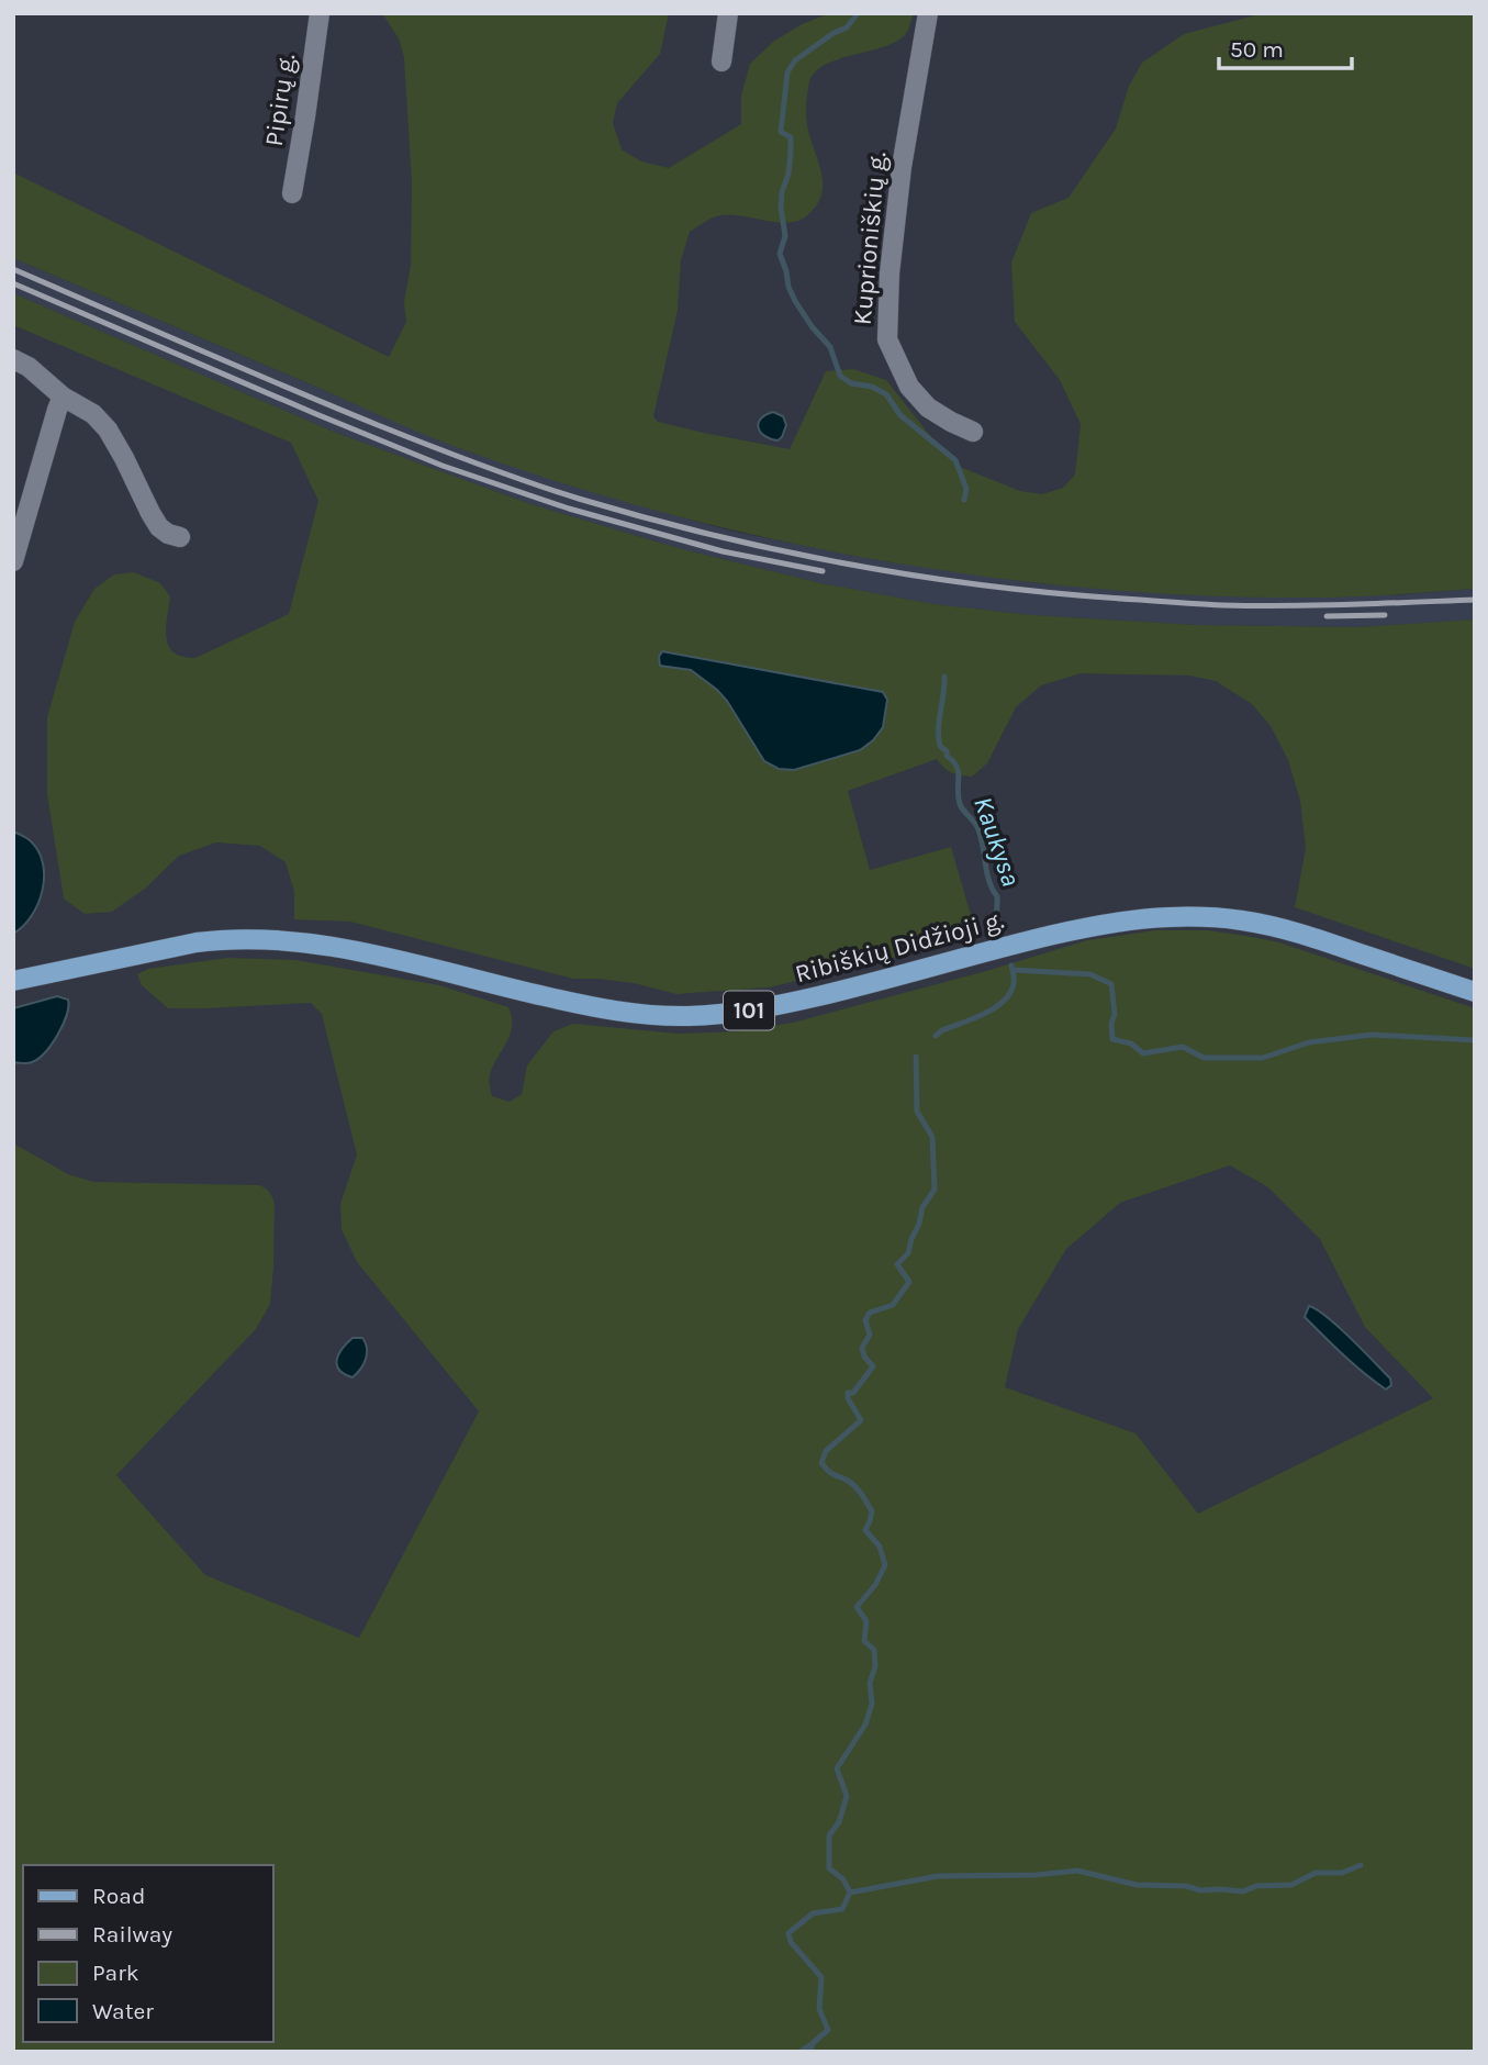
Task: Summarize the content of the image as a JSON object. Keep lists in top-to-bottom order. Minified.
{"streets":{"main road":["Ribiškių Didžioji g.","101"],"street":["Pipirų g.","Kuprioniškių g."]},"water":["Kaukysa"],"legend":["Road","Railway","Park","Water"],"scale_bar":"50 m"}
